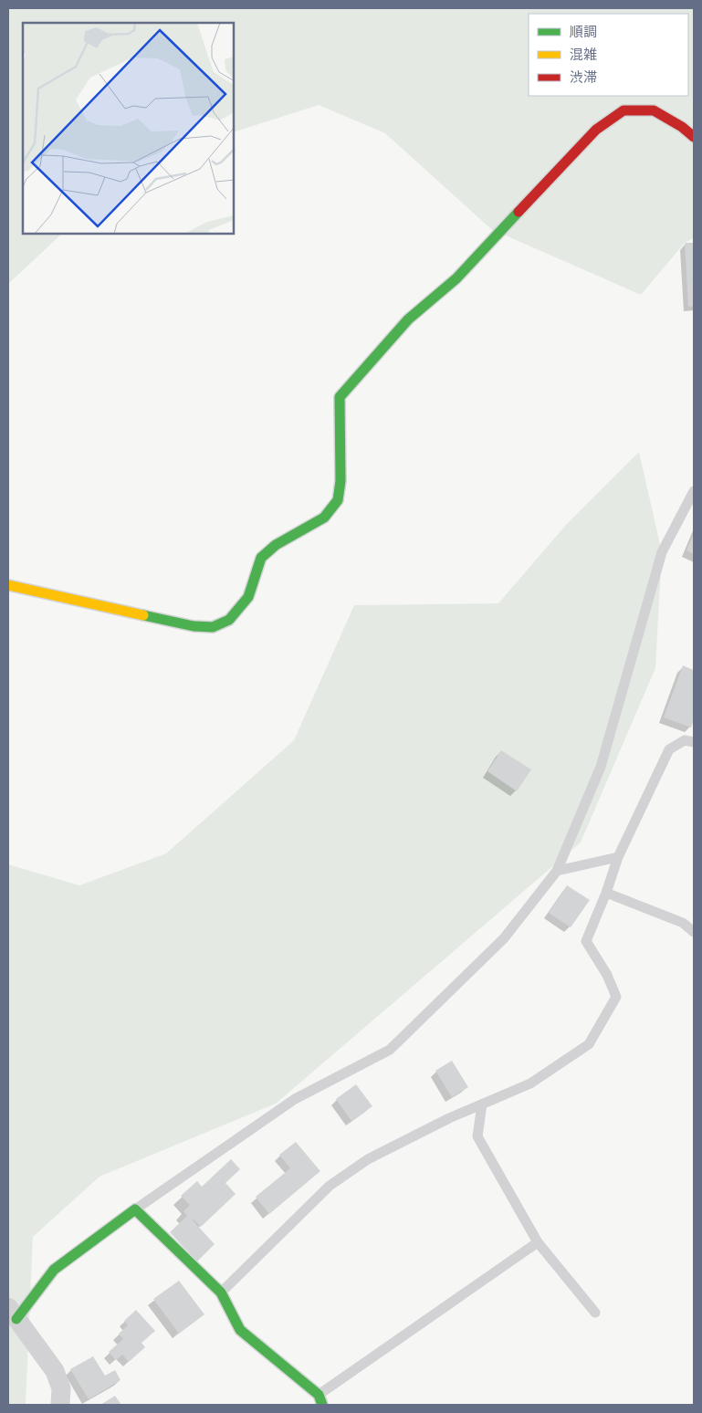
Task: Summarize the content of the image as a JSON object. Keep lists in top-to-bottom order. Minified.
{"legend":["順調","混雑","渋滞"]}
